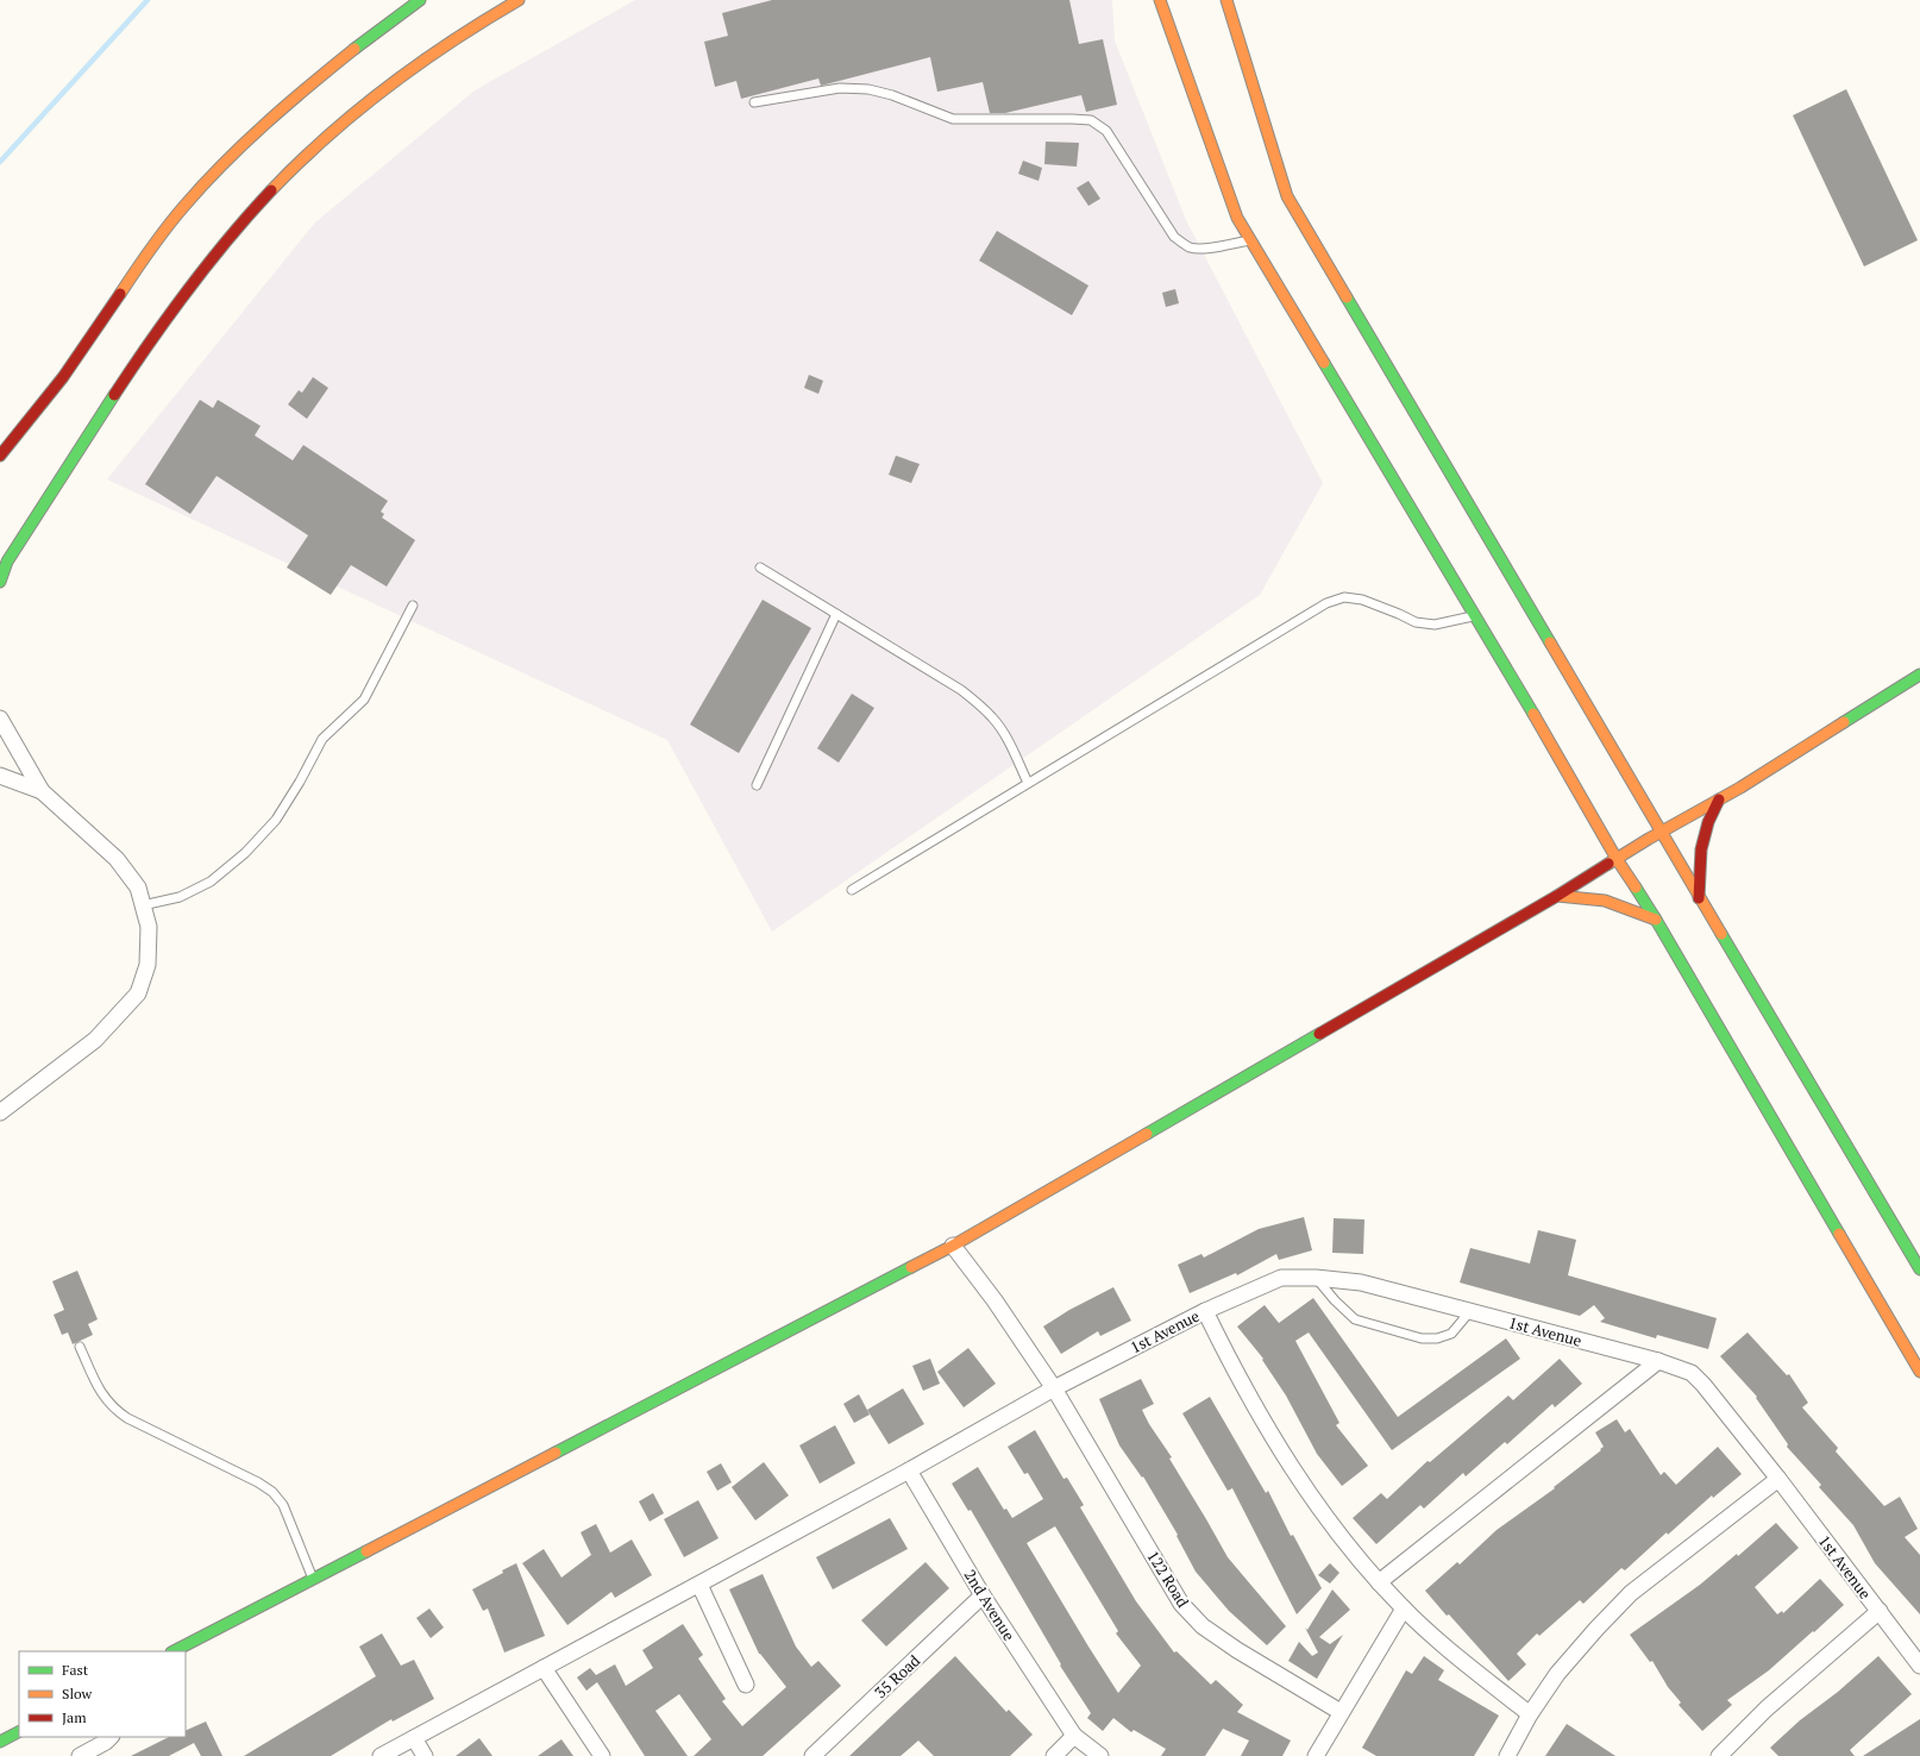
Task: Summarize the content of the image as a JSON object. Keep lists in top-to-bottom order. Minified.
{"streets":{"street":["1st Avenue","122 Road","2nd Avenue","35 Road"]},"crossings":[["1st Avenue","122 Road"],["1st Avenue","2nd Avenue"],["2nd Avenue","35 Road"]],"legend":["Fast","Slow","Jam"]}
